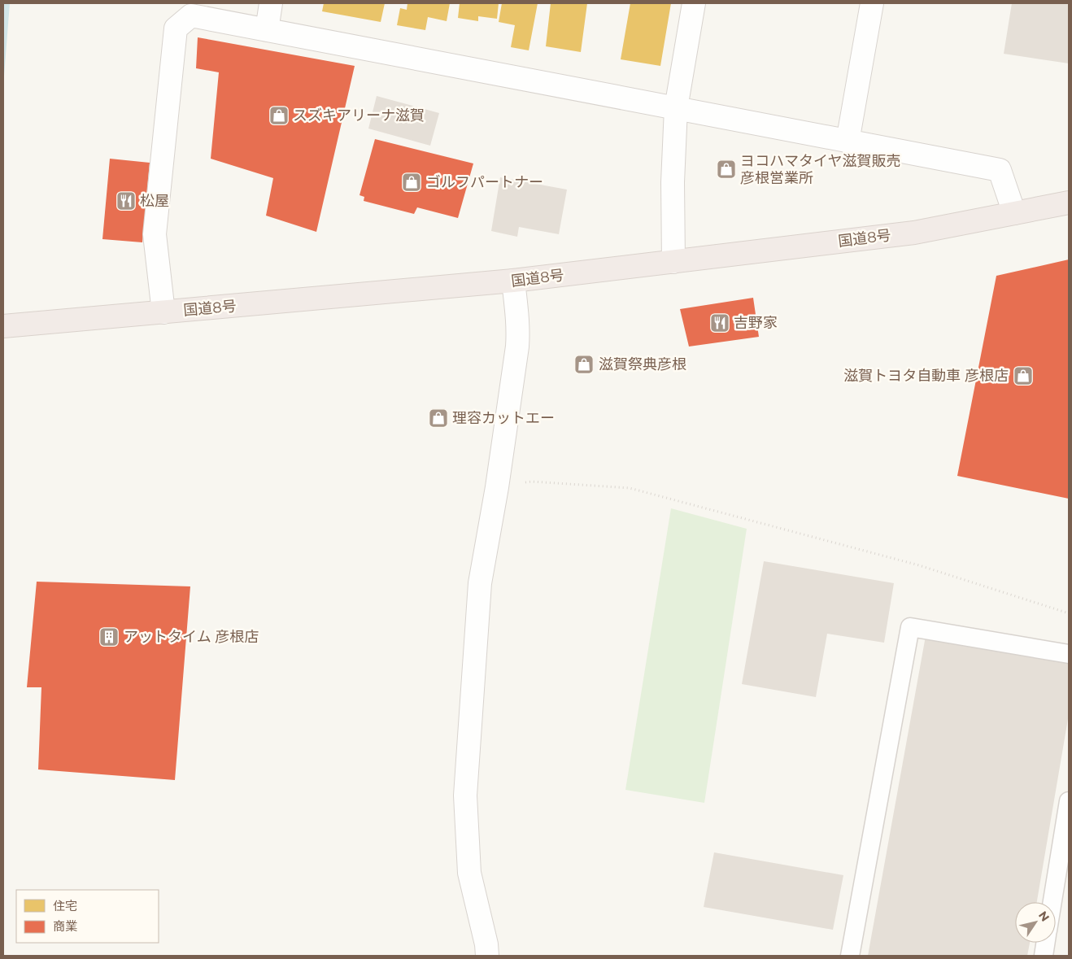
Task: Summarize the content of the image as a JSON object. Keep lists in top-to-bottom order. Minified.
{"streets":{"highway":["国道8号"]},"places":{"shop":["スズキアリーナ滋賀","ヨコハマタイヤ滋賀販売 彦根営業所","ゴルフパートナー","滋賀祭典彦根","滋賀トヨタ自動車 彦根店","理容カットエー"],"restaurant":["松屋","吉野家"],"building":["アットタイム 彦根店"]},"legend":["住宅","商業"],"north":"top right"}
